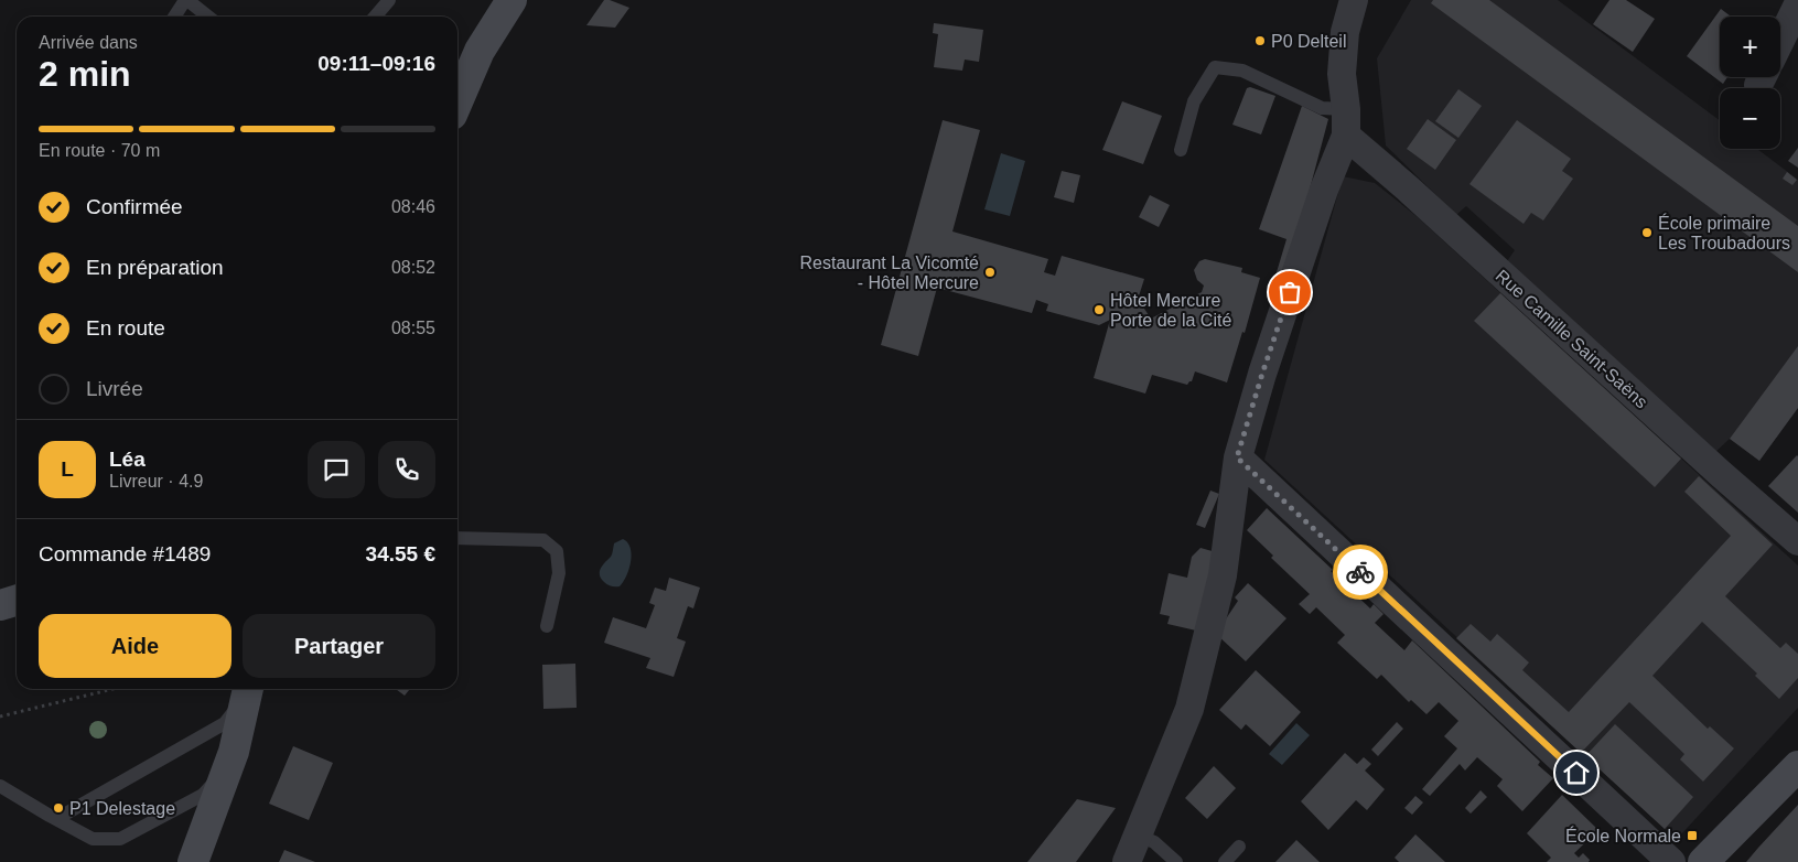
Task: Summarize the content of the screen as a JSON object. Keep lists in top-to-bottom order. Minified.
{"streets":{"street":["Rue Camille Saint-Saëns"]},"places":{"other":["P0 Delteil","École primaire Les Troubadours","Restaurant La Vicomté - Hôtel Mercure","Hôtel Mercure Porte de la Cité","P1 Delestage"],"transit":["École Normale"]},"page":{"map_buttons":["+","−"],"heading":["2 min","Arrivée dans","09:11–09:16"],"panel":["Léa","Livreur · 4.9","Commande #1489","34.55 €"],"bar":"En route · 70 m","list":[["Confirmée","08:46"],["En préparation","08:52"],["En route","08:55"],"Livrée"],"round":"L","buttons":["Aide","Partager"]}}
